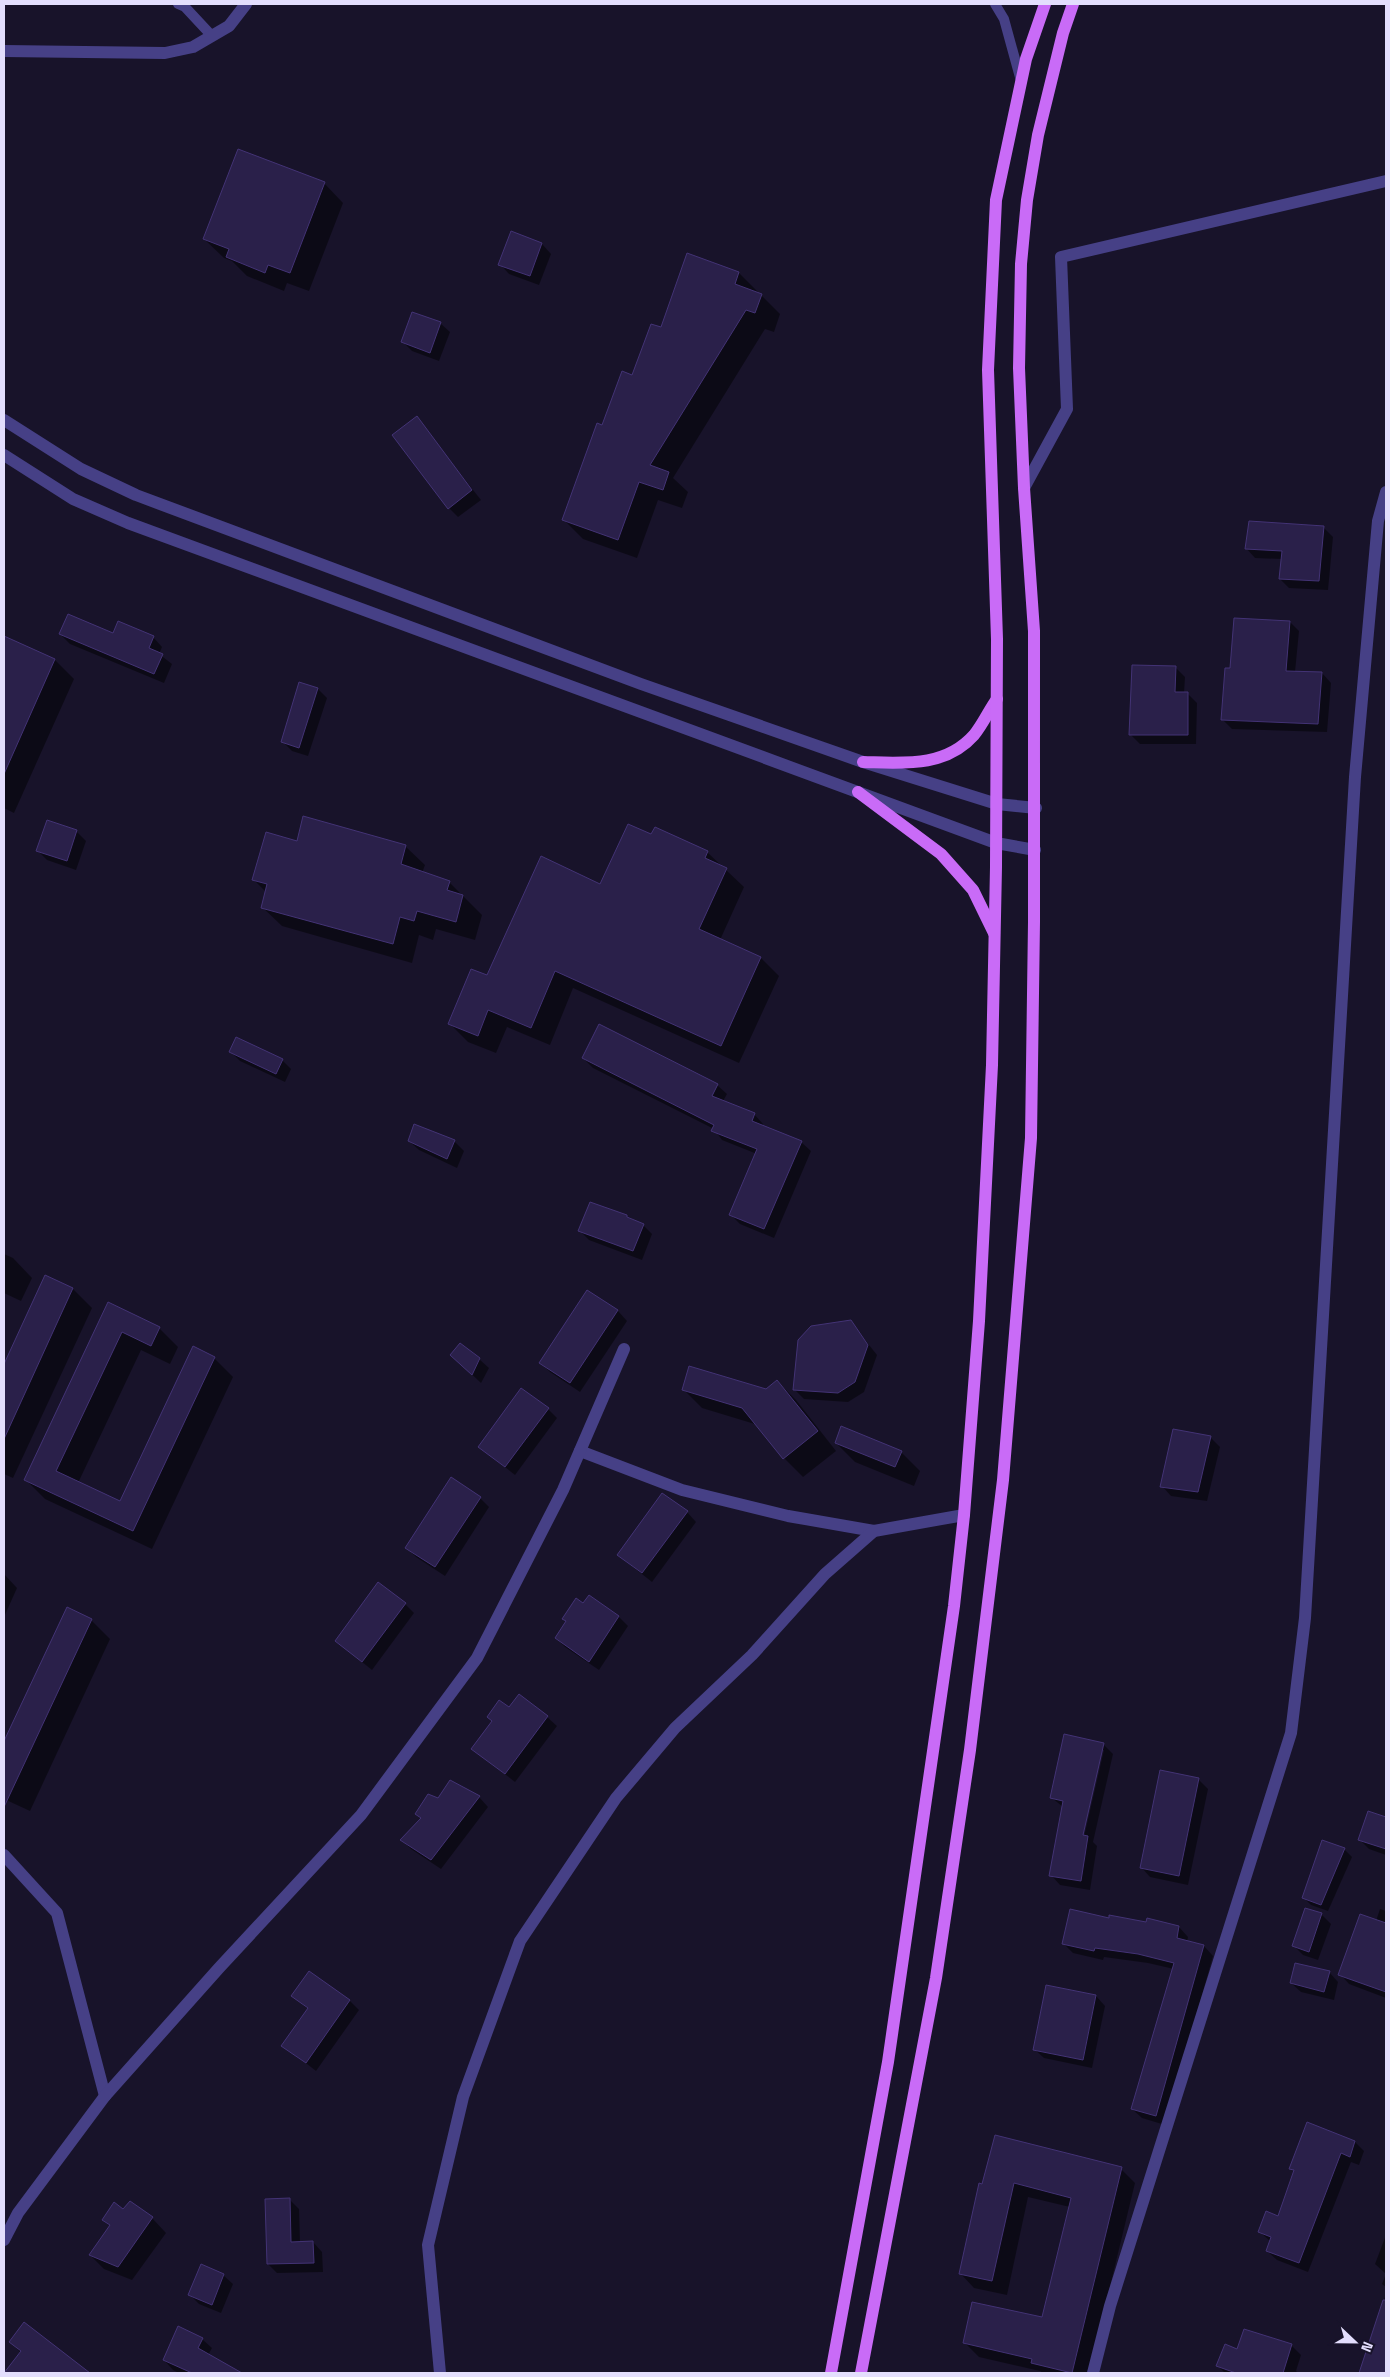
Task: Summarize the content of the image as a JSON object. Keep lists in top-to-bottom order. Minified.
{"north":"right"}
